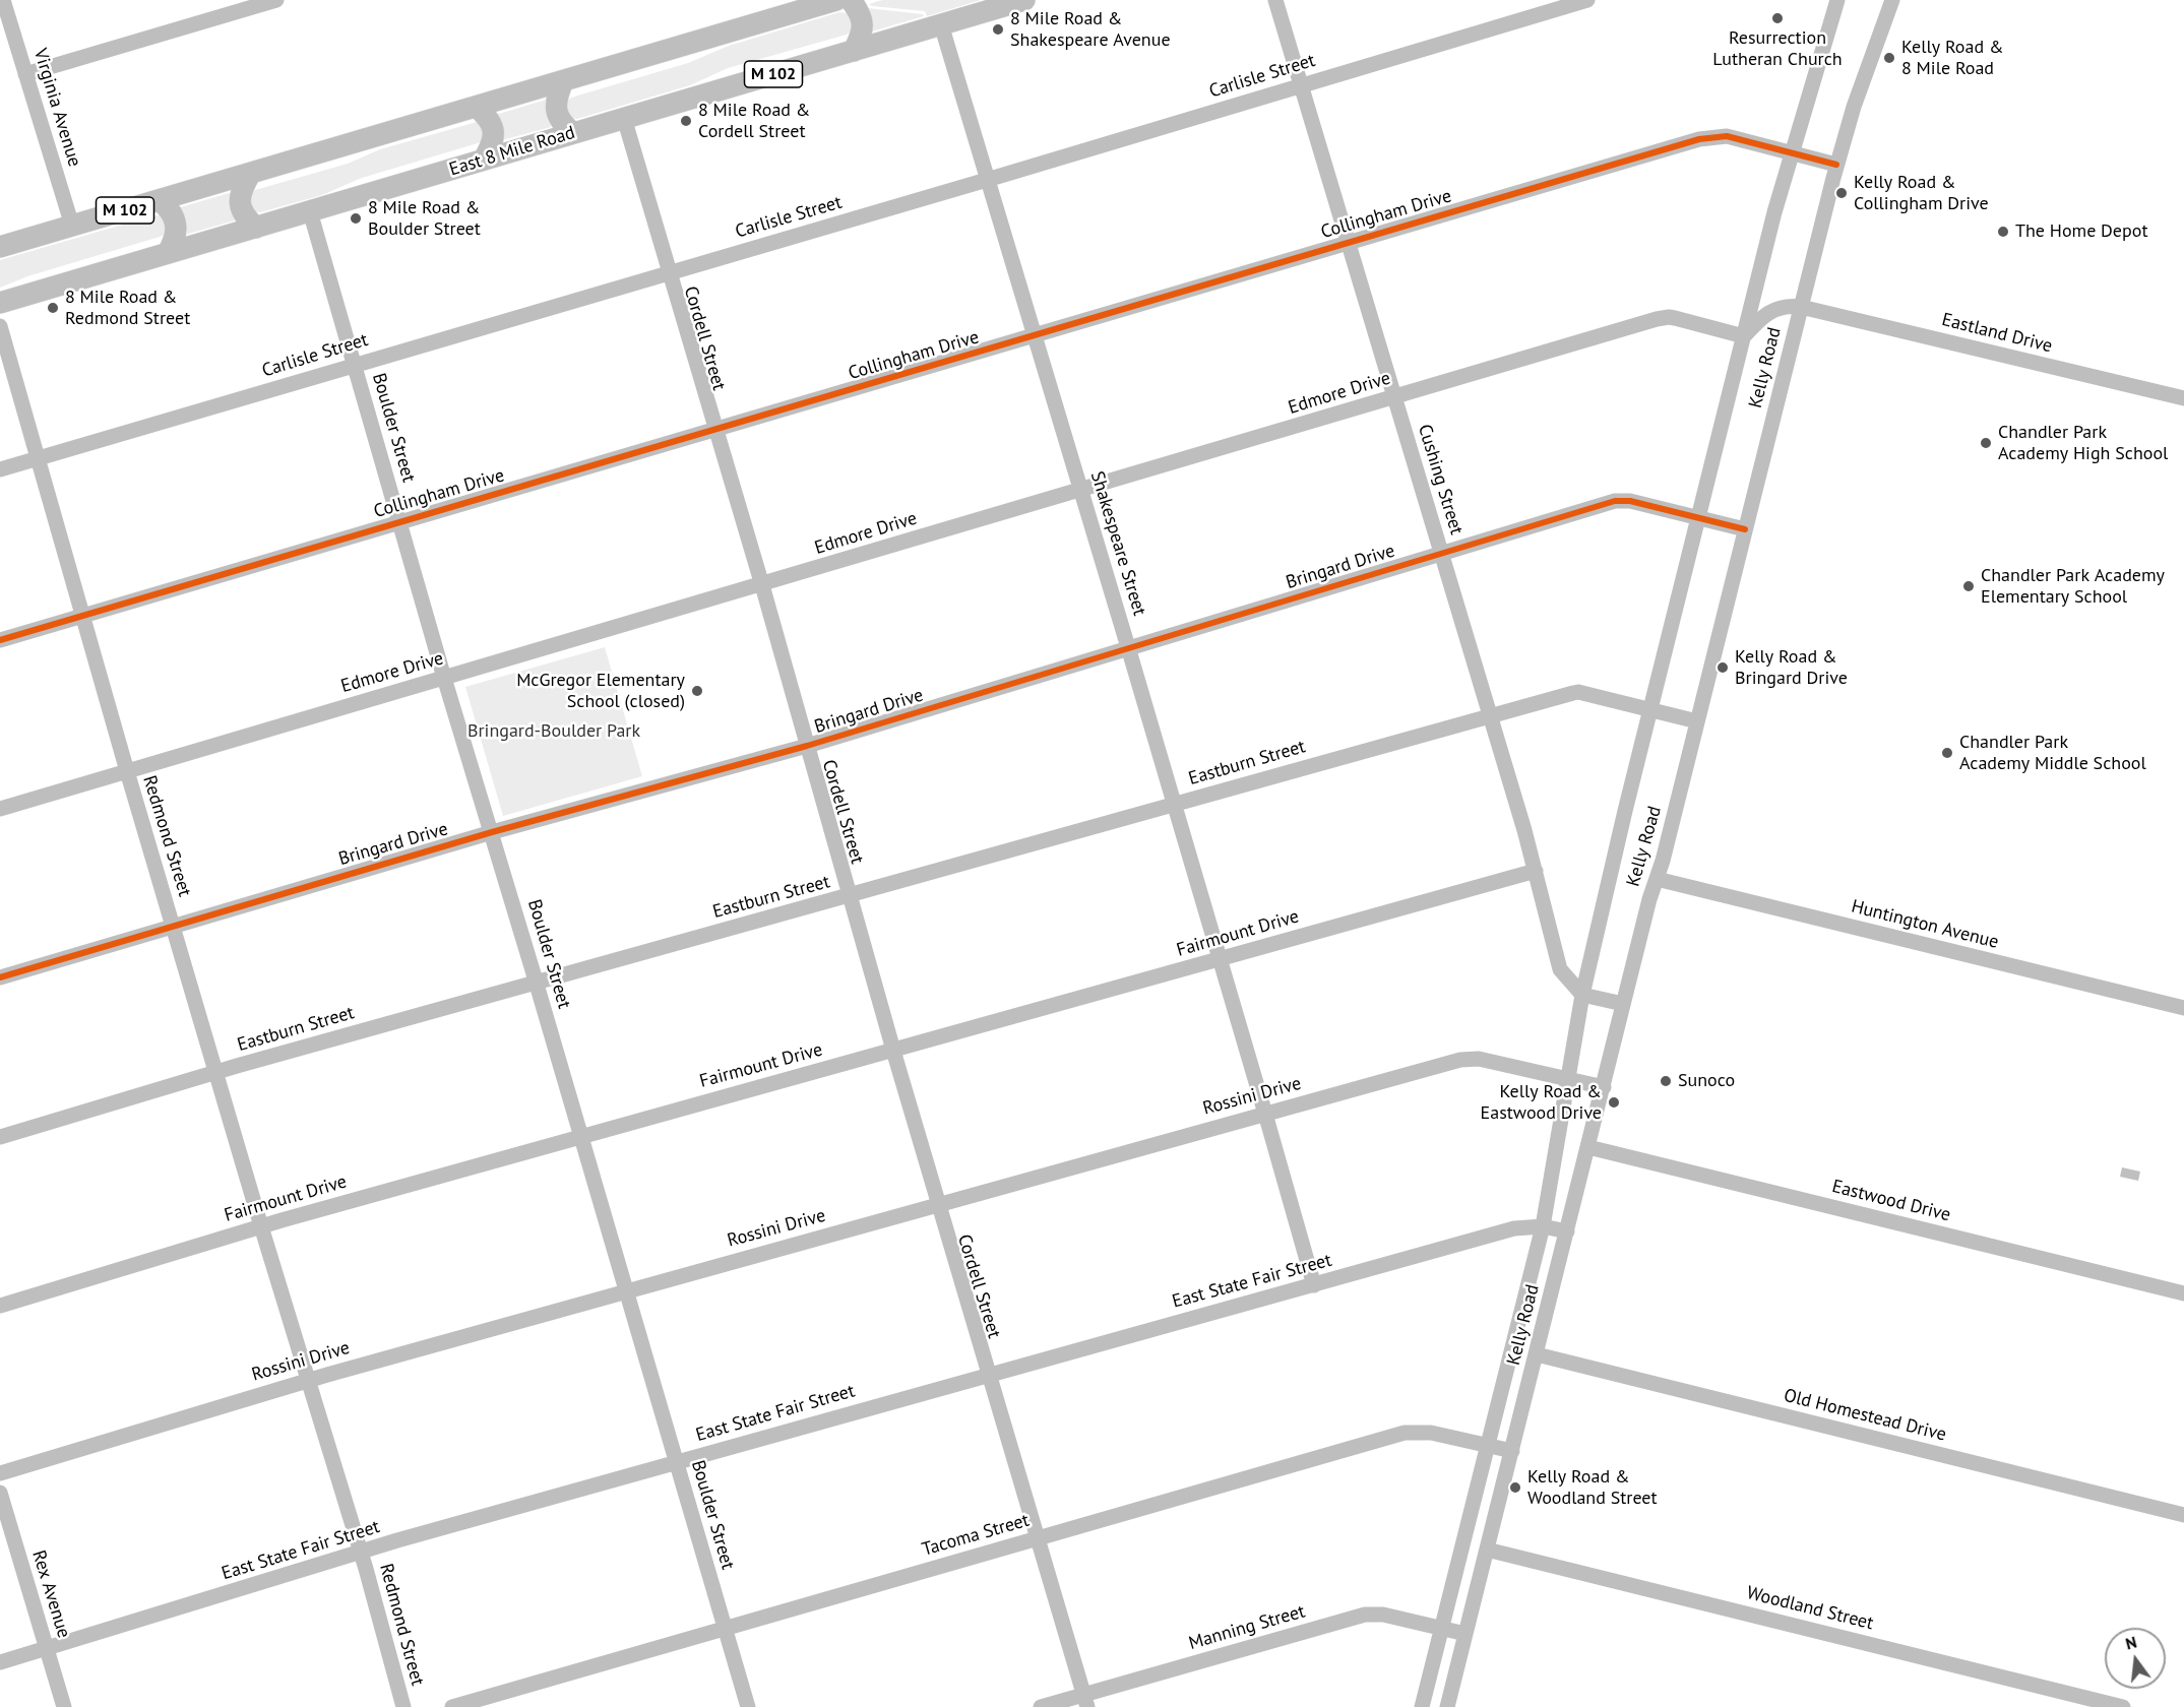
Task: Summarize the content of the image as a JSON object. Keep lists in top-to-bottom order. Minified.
{"streets":{"highway":["M 102","East 8 Mile Road"],"street":["Carlisle Street","Virginia Avenue","Collingham Drive","Eastland Drive","Cordell Street","Kelly Road","Edmore Drive","Boulder Street","Cushing Street","Shakespeare Street","Bringard Drive","Eastburn Street","Redmond Street","Huntington Avenue","Fairmount Drive","Rossini Drive","Eastwood Drive","East State Fair Street","Old Homestead Drive","Tacoma Street","Rex Avenue","Woodland Street","Manning Street"]},"crossings":[["M 102","Virginia Avenue"],["Carlisle Street","Cordell Street"],["Carlisle Street","Boulder Street"],["Carlisle Street","Cushing Street"],["Carlisle Street","Shakespeare Street"],["Carlisle Street","Redmond Street"],["East 8 Mile Road","Cordell Street"],["East 8 Mile Road","Boulder Street"],["East 8 Mile Road","Shakespeare Street"],["Collingham Drive","Cordell Street"],["Collingham Drive","Kelly Road"],["Collingham Drive","Boulder Street"],["Collingham Drive","Cushing Street"],["Collingham Drive","Shakespeare Street"],["Collingham Drive","Redmond Street"],["Eastland Drive","Kelly Road"],["Cordell Street","Edmore Drive"],["Cordell Street","Bringard Drive"],["Cordell Street","Eastburn Street"],["Cordell Street","Fairmount Drive"],["Cordell Street","Rossini Drive"],["Cordell Street","East State Fair Street"],["Cordell Street","Tacoma Street"],["Cordell Street","Manning Street"],["Kelly Road","Edmore Drive"],["Kelly Road","Cushing Street"],["Kelly Road","Bringard Drive"],["Kelly Road","Eastburn Street"],["Kelly Road","Huntington Avenue"],["Kelly Road","Rossini Drive"],["Kelly Road","Eastwood Drive"],["Kelly Road","East State Fair Street"],["Kelly Road","Old Homestead Drive"],["Kelly Road","Tacoma Street"],["Kelly Road","Woodland Street"],["Kelly Road","Manning Street"],["Edmore Drive","Boulder Street"],["Edmore Drive","Cushing Street"],["Edmore Drive","Shakespeare Street"],["Edmore Drive","Redmond Street"],["Boulder Street","Bringard Drive"],["Boulder Street","Eastburn Street"],["Boulder Street","Fairmount Drive"],["Boulder Street","Rossini Drive"],["Boulder Street","East State Fair Street"],["Boulder Street","Tacoma Street"],["Cushing Street","Bringard Drive"],["Cushing Street","Eastburn Street"],["Cushing Street","Fairmount Drive"],["Shakespeare Street","Bringard Drive"],["Shakespeare Street","Eastburn Street"],["Shakespeare Street","Fairmount Drive"],["Shakespeare Street","Rossini Drive"],["Shakespeare Street","East State Fair Street"],["Bringard Drive","Redmond Street"],["Eastburn Street","Redmond Street"],["Redmond Street","Fairmount Drive"],["Redmond Street","Rossini Drive"],["Redmond Street","East State Fair Street"],["East State Fair Street","Rex Avenue"]],"parks":["Bringard-Boulder Park"],"places":["Resurrection Lutheran Church","8 Mile Road & Shakespeare Avenue","Kelly Road & 8 Mile Road","8 Mile Road & Cordell Street","Kelly Road & Collingham Drive","8 Mile Road & Boulder Street","The Home Depot","8 Mile Road & Redmond Street","Chandler Park Academy High School","Chandler Park Academy Elementary School","Kelly Road & Bringard Drive","McGregor Elementary School (closed)","Chandler Park Academy Middle School","Sunoco","Kelly Road & Eastwood Drive","Kelly Road & Woodland Street"],"north":"top"}
